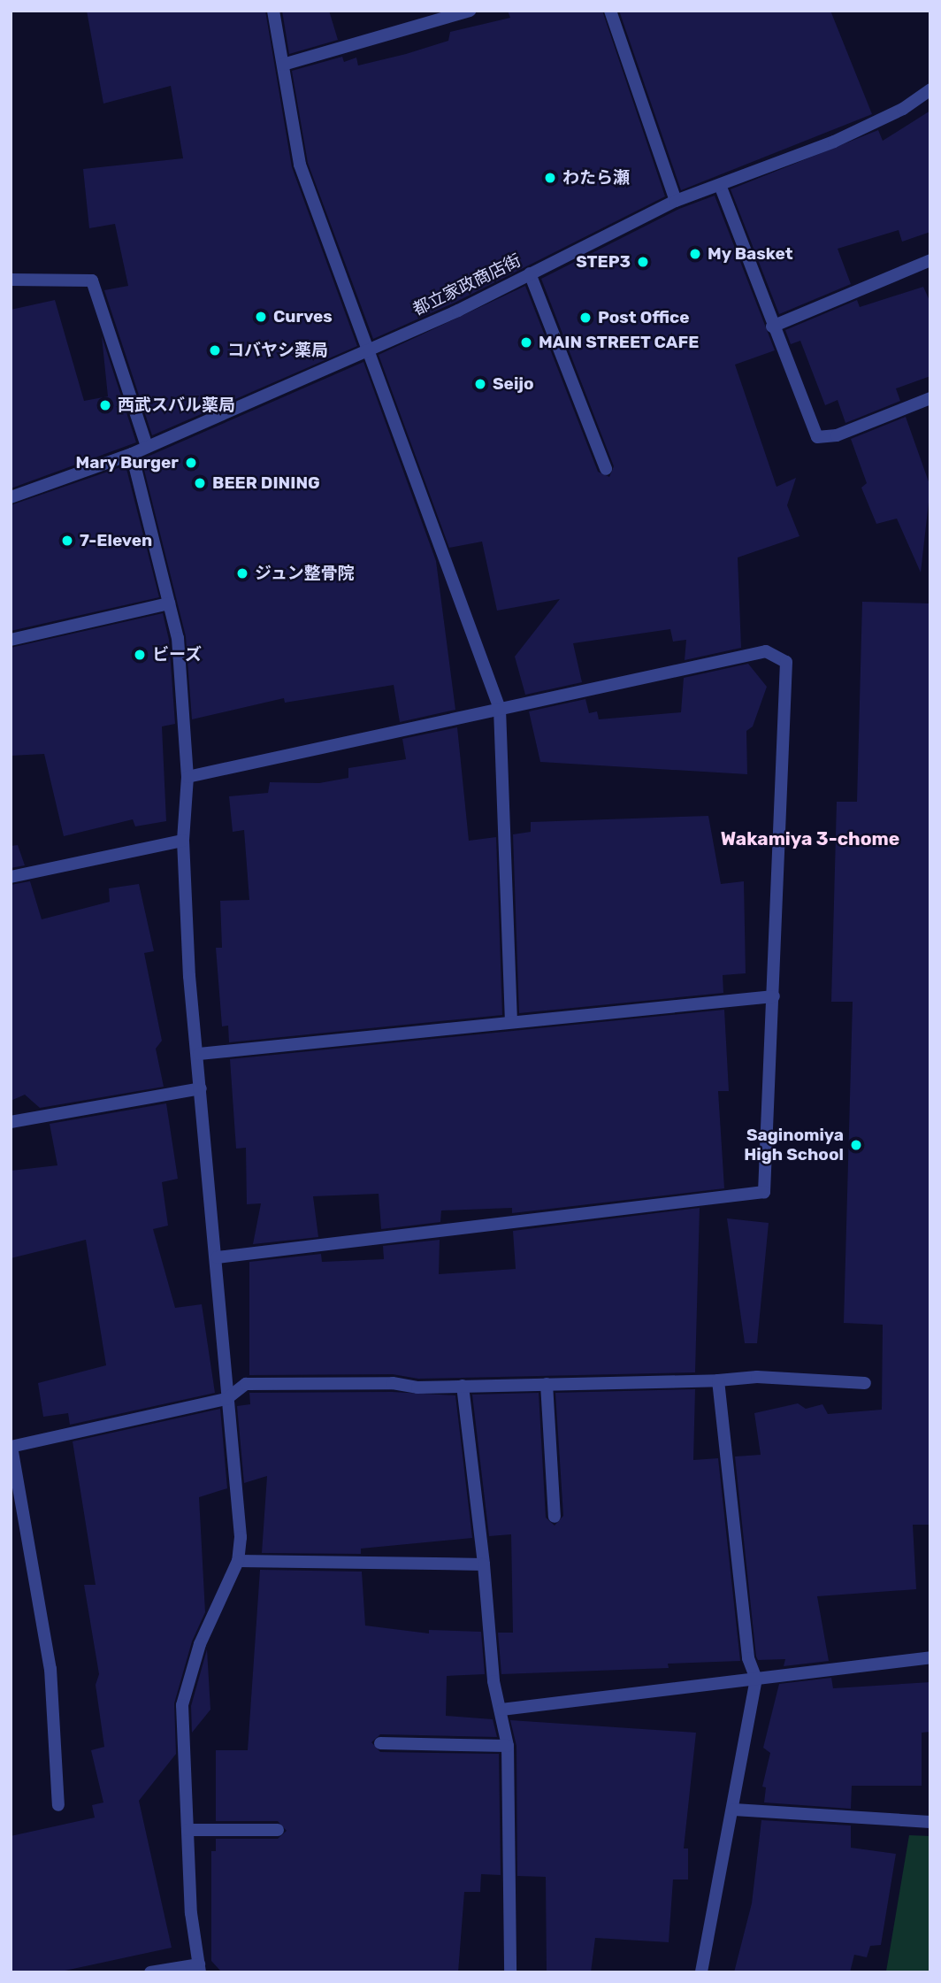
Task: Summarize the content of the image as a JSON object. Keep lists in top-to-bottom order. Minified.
{"streets":{"street":["都立家政商店街"]},"districts":["Wakamiya 3-chome"],"places":["わたら瀬","My Basket","STEP3","Curves","Post Office","MAIN STREET CAFE","コバヤシ薬局","Seijo","西武スバル薬局","Mary Burger","BEER DINING","7-Eleven","ジュン整骨院","ビーズ","Saginomiya High School"]}
